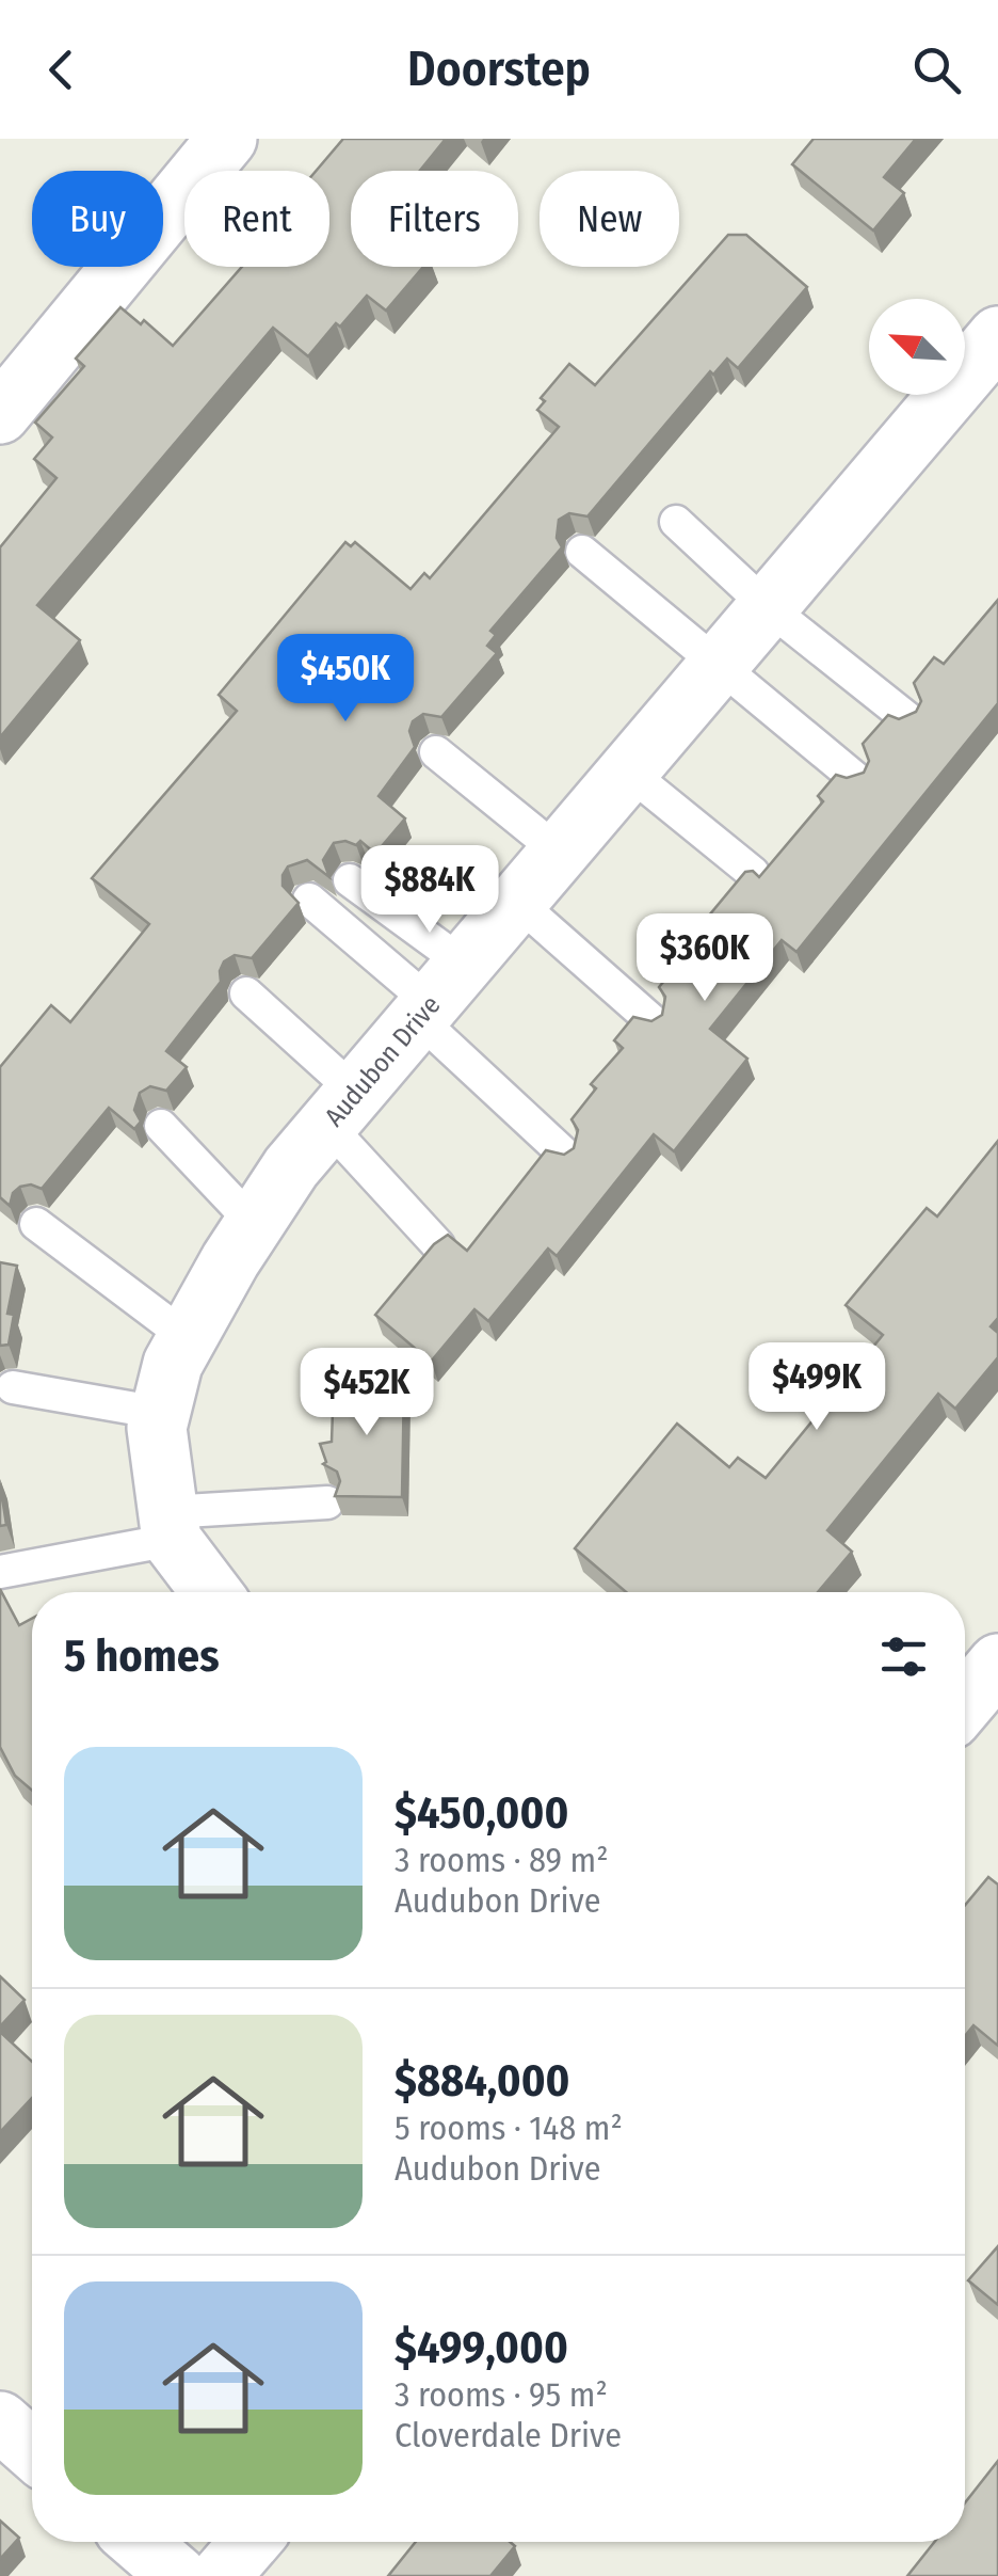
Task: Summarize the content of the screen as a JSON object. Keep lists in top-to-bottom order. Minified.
{"streets":{"street":["Audubon Drive"]},"north":"top left","page":{"header":"Doorstep","chip":["Buy","Rent","Filters","New"],"price":["$450K","$884K","$360K","$499K","$452K"],"heading":"5 homes","list":[{"name":"$450,000","note":"3 rooms · 89 m² · Audubon Drive"},{"name":"$884,000","note":"5 rooms · 148 m² · Audubon Drive"},{"name":"$499,000","note":"3 rooms · 95 m² · Cloverdale Drive"}]}}
